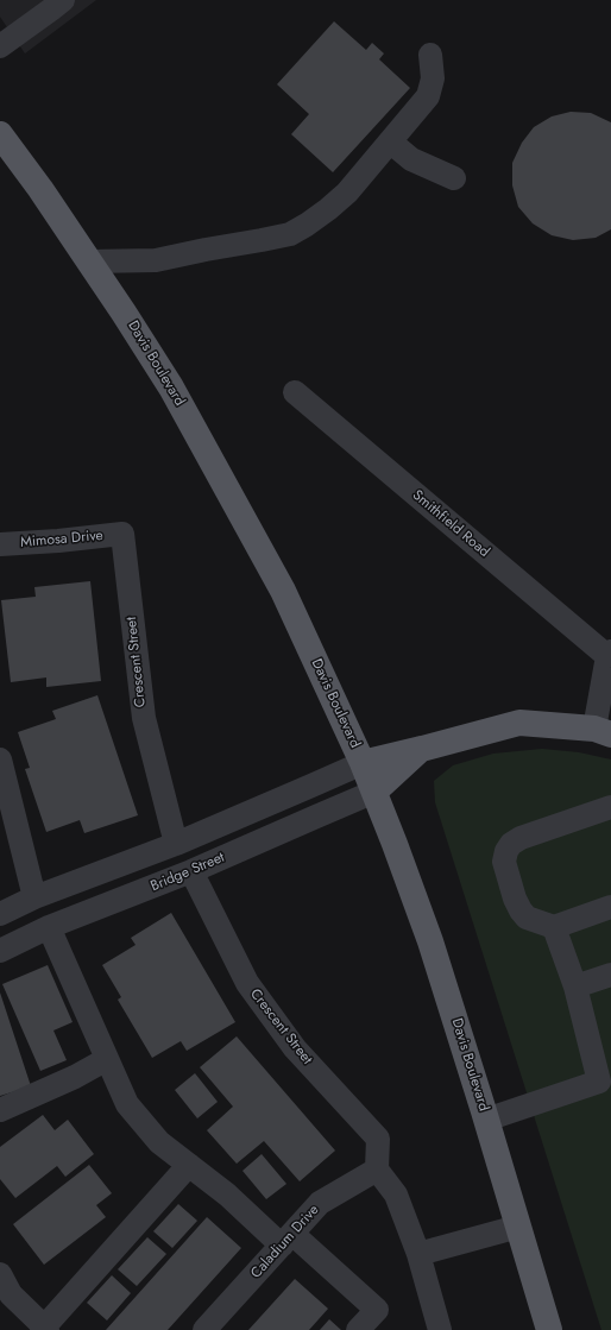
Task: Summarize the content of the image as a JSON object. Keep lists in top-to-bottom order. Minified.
{"streets":{"main road":["Davis Boulevard"],"street":["Smithfield Road","Mimosa Drive","Crescent Street","Bridge Street","Caladium Drive"]},"crossings":[["Davis Boulevard","Bridge Street"],["Mimosa Drive","Crescent Street"],["Crescent Street","Bridge Street"],["Crescent Street","Caladium Drive"]]}
